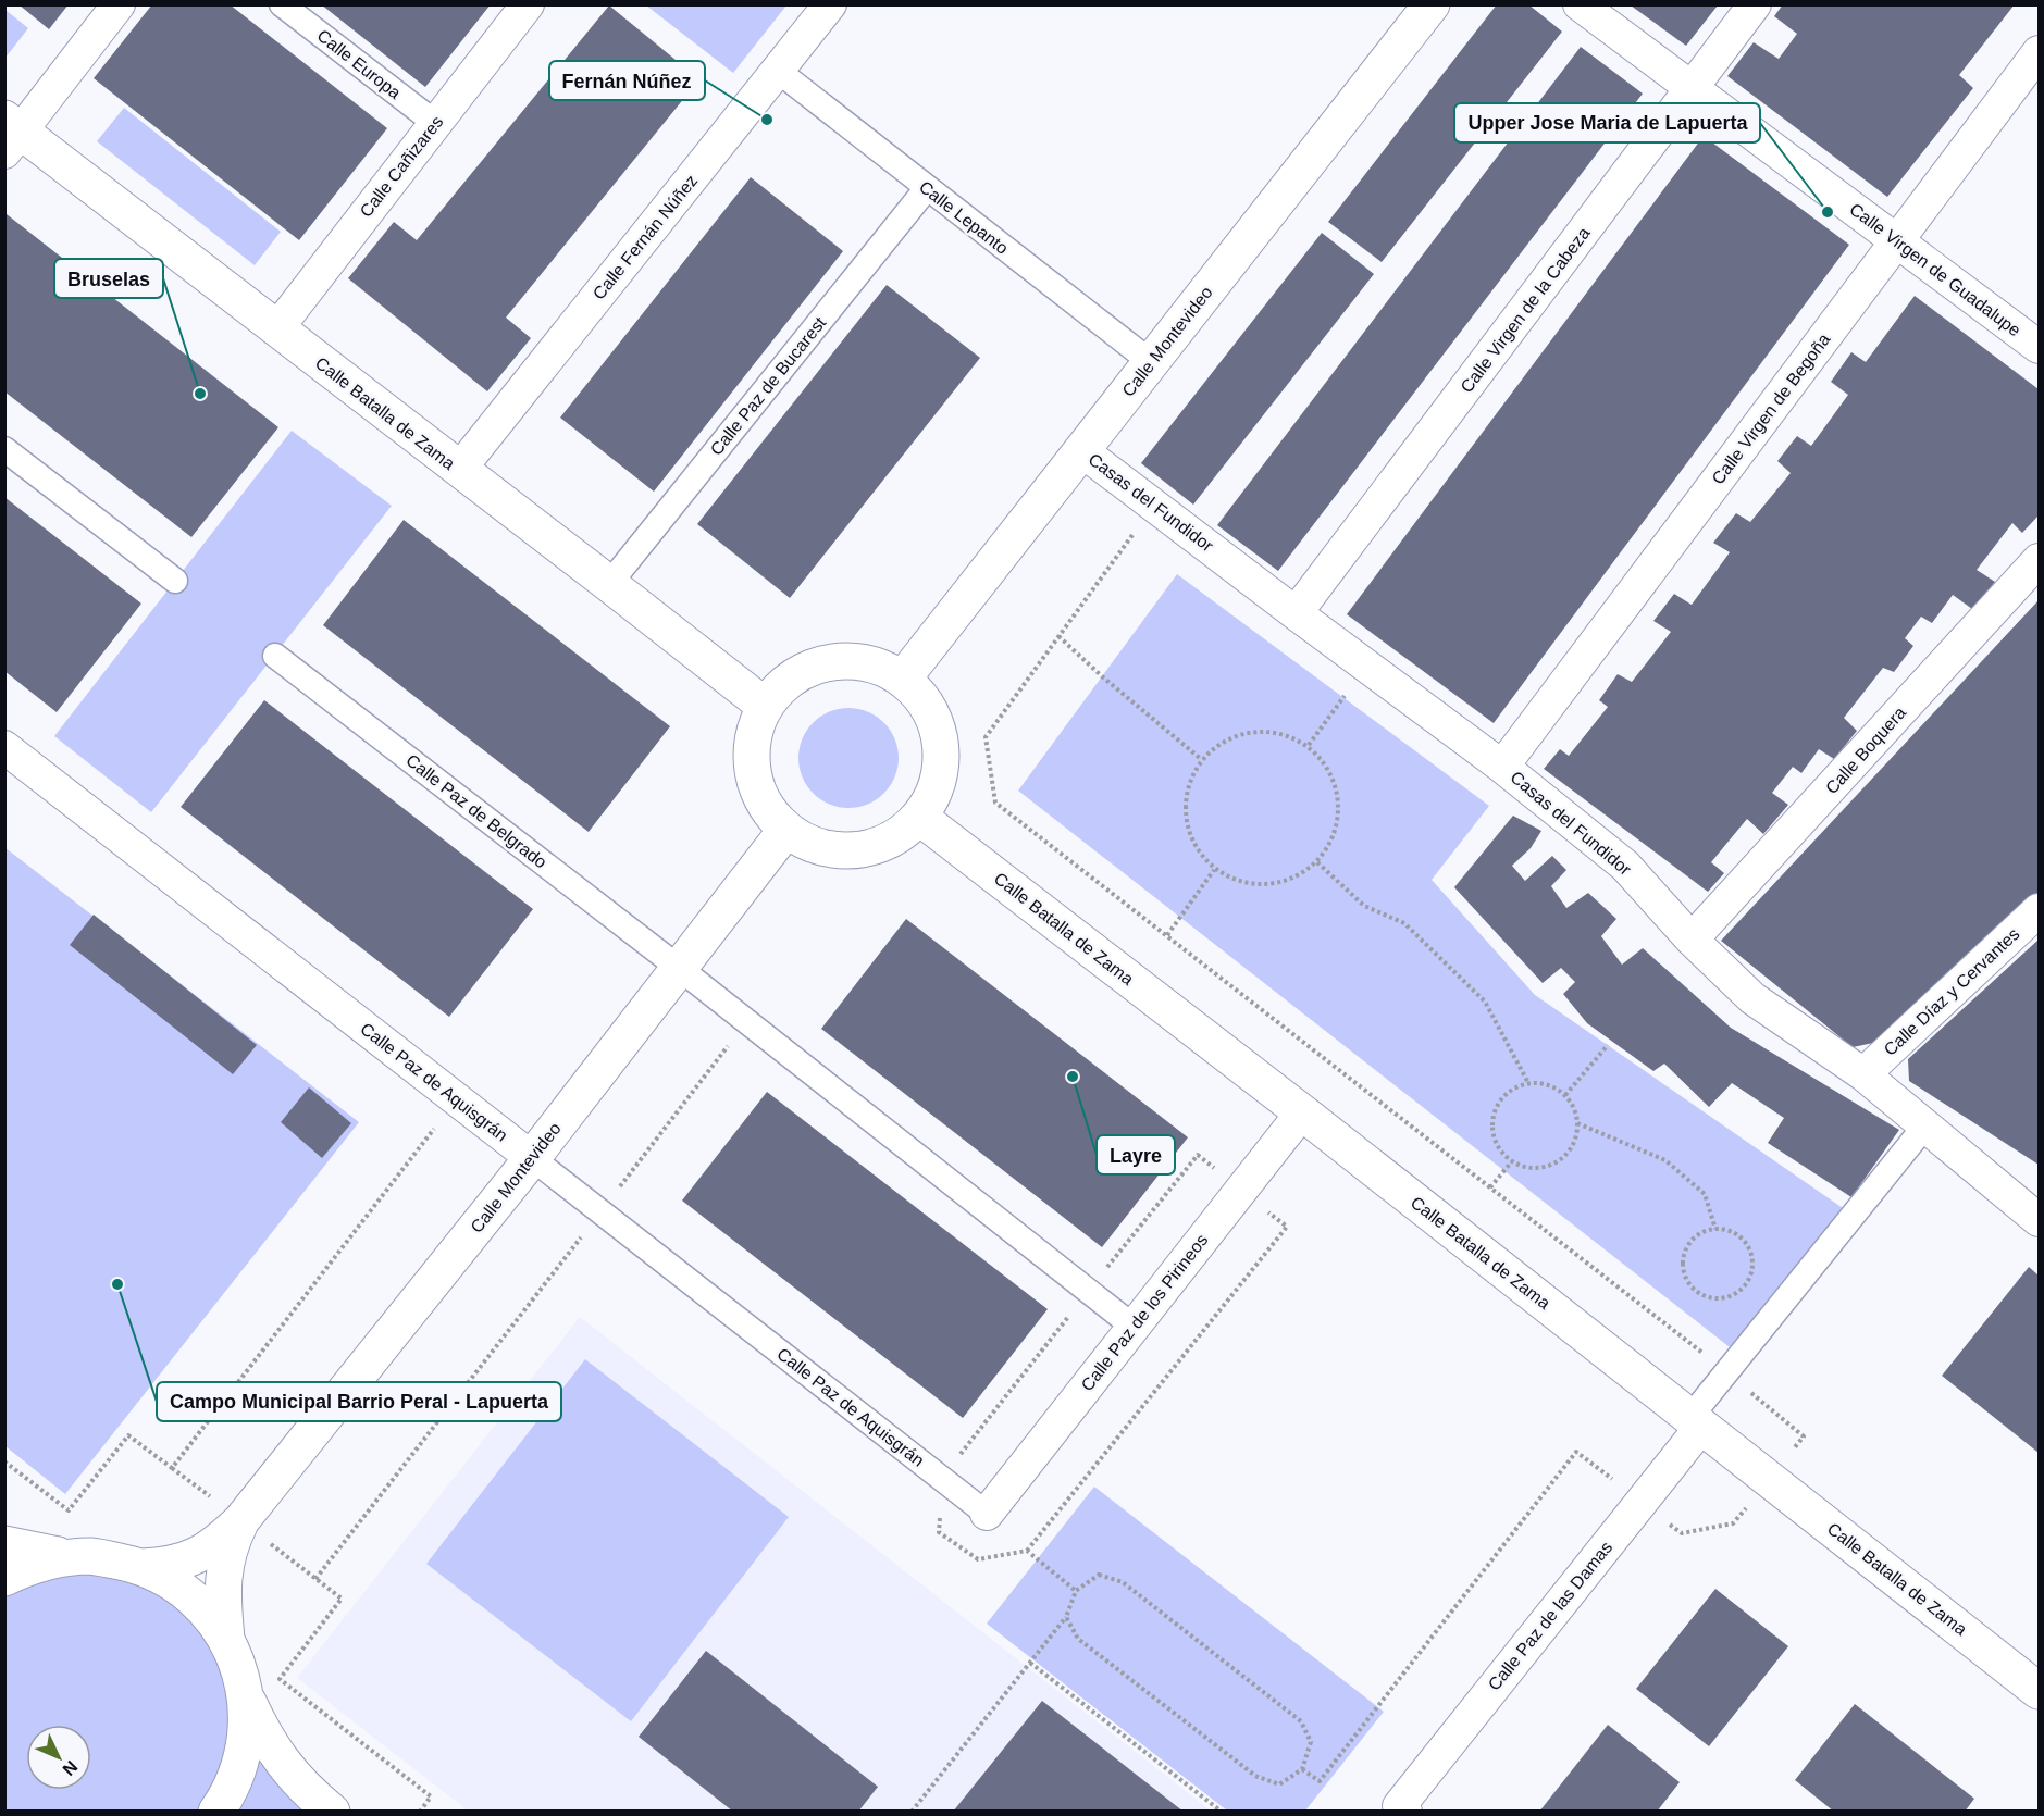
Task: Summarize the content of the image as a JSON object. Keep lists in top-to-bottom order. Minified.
{"streets":{"street":["Calle Europa","Calle Cañizares","Calle Lepanto","Calle Fernán Núñez","Calle Virgen de Guadalupe","Calle Virgen de la Cabeza","Calle Montevideo","Calle Paz de Bucarest","Calle Virgen de Begoña","Calle Batalla de Zama","Casas del Fundidor","Calle Boquera","Calle Paz de Belgrado","Calle Díaz y Cervantes","Calle Paz de Aquisgrán","Calle Paz de los Pirineos","Calle Paz de las Damas"]},"crossings":[["Calle Europa","Calle Cañizares"],["Calle Cañizares","Calle Batalla de Zama"],["Calle Lepanto","Calle Fernán Núñez"],["Calle Lepanto","Calle Montevideo"],["Calle Lepanto","Calle Paz de Bucarest"],["Calle Fernán Núñez","Calle Batalla de Zama"],["Calle Virgen de Guadalupe","Calle Virgen de la Cabeza"],["Calle Virgen de Guadalupe","Calle Virgen de Begoña"],["Calle Virgen de la Cabeza","Casas del Fundidor"],["Calle Montevideo","Calle Batalla de Zama"],["Calle Montevideo","Casas del Fundidor"],["Calle Montevideo","Calle Paz de Belgrado"],["Calle Montevideo","Calle Paz de Aquisgrán"],["Calle Paz de Bucarest","Calle Batalla de Zama"],["Calle Virgen de Begoña","Casas del Fundidor"],["Calle Batalla de Zama","Calle Paz de los Pirineos"],["Calle Batalla de Zama","Calle Paz de las Damas"],["Casas del Fundidor","Calle Boquera"],["Casas del Fundidor","Calle Díaz y Cervantes"],["Calle Paz de Belgrado","Calle Paz de los Pirineos"],["Calle Paz de Aquisgrán","Calle Paz de los Pirineos"]],"places":["Fernán Núñez","Upper Jose Maria de Lapuerta","Bruselas","Layre","Campo Municipal Barrio Peral - Lapuerta"],"north":"bottom right"}
